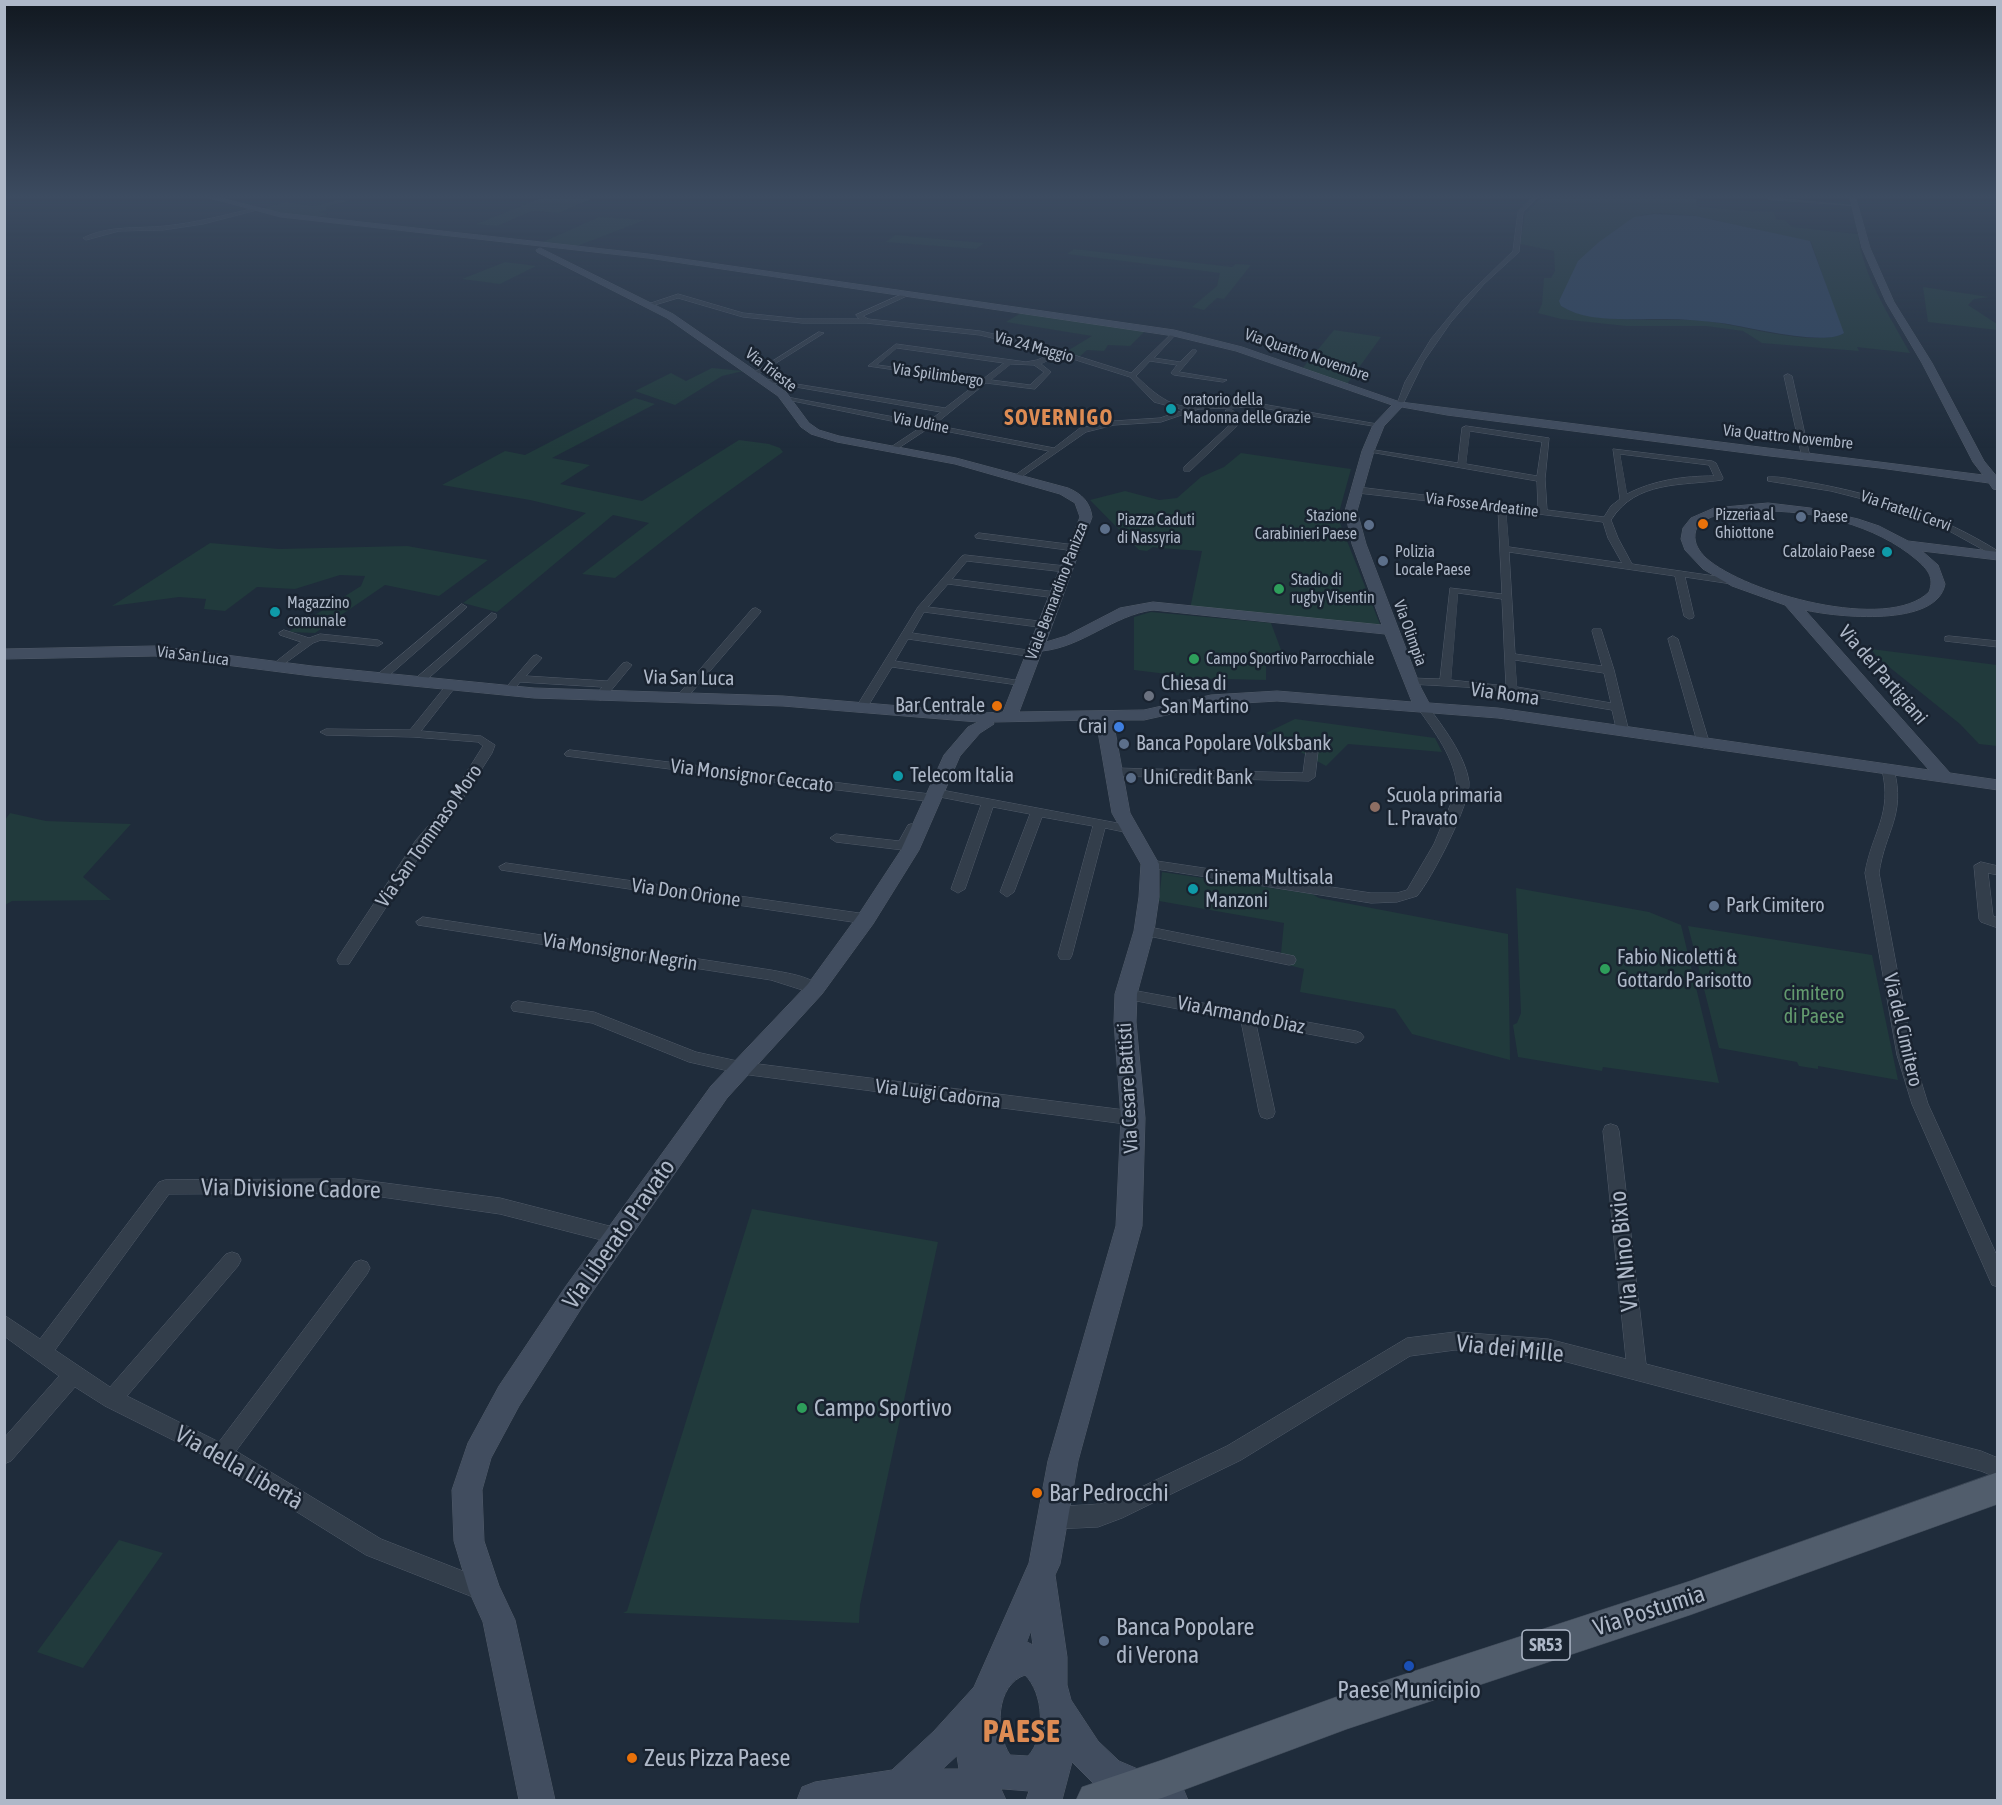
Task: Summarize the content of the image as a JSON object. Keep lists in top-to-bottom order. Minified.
{"streets":{"main road":["Via Postumia","SR53"],"street":["Via 24 Maggio","Via Quattro Novembre","Via Trieste","Via Spilimbergo","Via Udine","Via Fosse Ardeatine","Via Fratelli Cervi","Viale Bernardino Panizza","Via Olimpia","Via San Luca","Via dei Partigiani","Via Roma","Via Monsignor Ceccato","Via San Tommaso Moro","Via Don Orione","Via Monsignor Negrin","Via Armando Diaz","Via del Cimitero","Via Cesare Battisti","Via Luigi Cadorna","Via Divisione Cadore","Via Liberato Pravato","Via Nino Bixio","Via dei Mille","Via della Libertà"]},"crossings":[["Via 24 Maggio","Via Trieste"],["Via 24 Maggio","Via Spilimbergo"],["Via Quattro Novembre","Via Olimpia"],["Via Trieste","Via Udine"],["Via Trieste","Viale Bernardino Panizza"],["Via Fosse Ardeatine","Via Olimpia"],["Viale Bernardino Panizza","Via Roma"],["Via Olimpia","Via Roma"],["Via San Luca","Via Roma"],["Via San Luca","Via Liberato Pravato"],["Via dei Partigiani","Via Roma"],["Via Roma","Via del Cimitero"],["Via Roma","Via Liberato Pravato"],["Via Monsignor Ceccato","Via Liberato Pravato"],["Via Don Orione","Via Liberato Pravato"],["Via Monsignor Negrin","Via Liberato Pravato"],["Via Armando Diaz","Via Cesare Battisti"],["Via Cesare Battisti","Via Luigi Cadorna"],["Via Cesare Battisti","Via dei Mille"],["Via Luigi Cadorna","Via Liberato Pravato"],["Via Divisione Cadore","Via Liberato Pravato"],["Via Divisione Cadore","Via della Libertà"],["Via Liberato Pravato","Via della Libertà"],["Via Nino Bixio","Via dei Mille"]],"districts":["SOVERNIGO","PAESE"],"parks":["cimitero di Paese"],"places":["oratorio della Madonna delle Grazie","Paese","Pizzeria al Ghiottone","Stazione Carabinieri Paese","Piazza Caduti di Nassyria","Calzolaio Paese","Polizia Locale Paese","Stadio di rugby Visentin","Magazzino comunale","Campo Sportivo Parrocchiale","Chiesa di San Martino","Bar Centrale","Crai","Banca Popolare Volksbank","Telecom Italia","UniCredit Bank","Scuola primaria L. Pravato","Cinema Multisala Manzoni","Park Cimitero","Fabio Nicoletti & Gottardo Parisotto","Campo Sportivo","Bar Pedrocchi","Banca Popolare di Verona","Paese Municipio","Zeus Pizza Paese"]}
